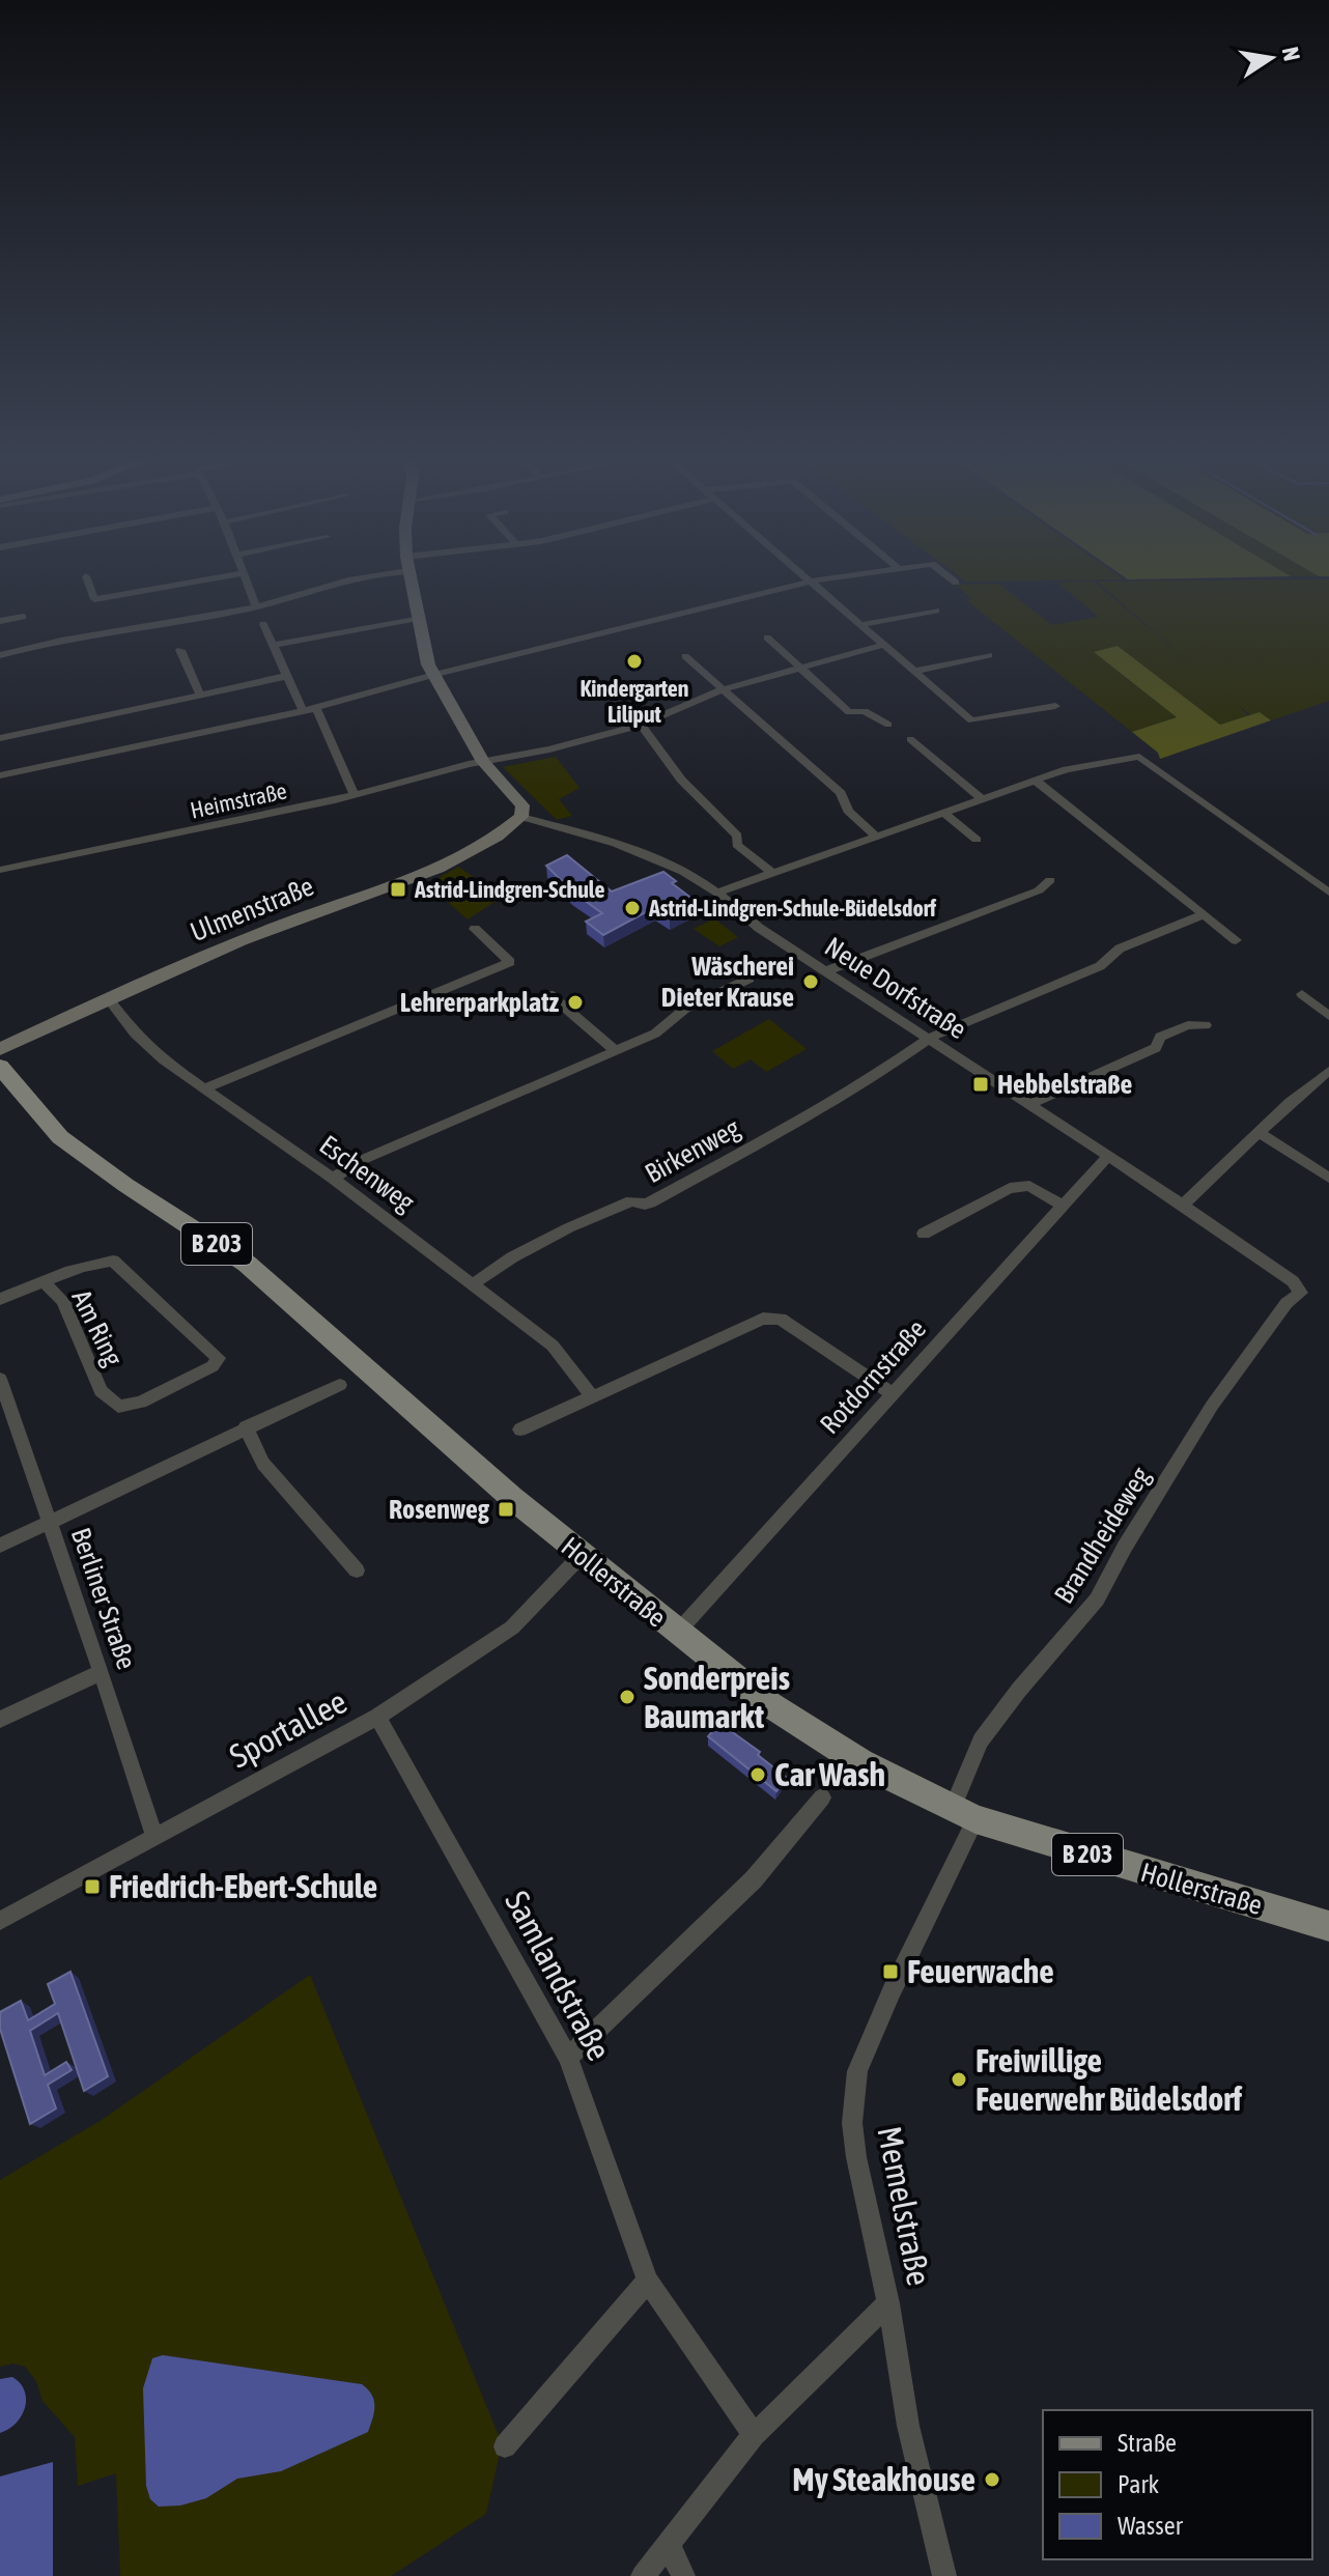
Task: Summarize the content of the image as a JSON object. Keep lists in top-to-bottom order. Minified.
{"streets":{"main road":["B 203","Hollerstraße"],"street":["Heimstraße","Ulmenstraße","Neue Dorfstraße","Birkenweg","Eschenweg","Am Ring","Rotdornstraße","Brandheideweg","Berliner Straße","Sportallee","Samlandstraße","Memelstraße"]},"crossings":[["Ulmenstraße","Neue Dorfstraße"],["Ulmenstraße","Eschenweg"],["Neue Dorfstraße","Birkenweg"],["Neue Dorfstraße","Rotdornstraße"],["Neue Dorfstraße","Brandheideweg"],["Birkenweg","Eschenweg"],["Rotdornstraße","Hollerstraße"],["Brandheideweg","Hollerstraße"],["Brandheideweg","Memelstraße"],["Hollerstraße","Sportallee"],["Hollerstraße","Memelstraße"],["Berliner Straße","Sportallee"],["Sportallee","Samlandstraße"]],"places":{"other":["Kindergarten Liliput","Astrid-Lindgren-Schule-Büdelsdorf","Wäscherei Dieter Krause","Lehrerparkplatz","Sonderpreis Baumarkt","Car Wash","Freiwillige Feuerwehr Büdelsdorf","My Steakhouse"],"transit":["Astrid-Lindgren-Schule","Hebbelstraße","Rosenweg","Friedrich-Ebert-Schule","Feuerwache"]},"legend":["Straße","Park","Wasser"],"north":"right"}
